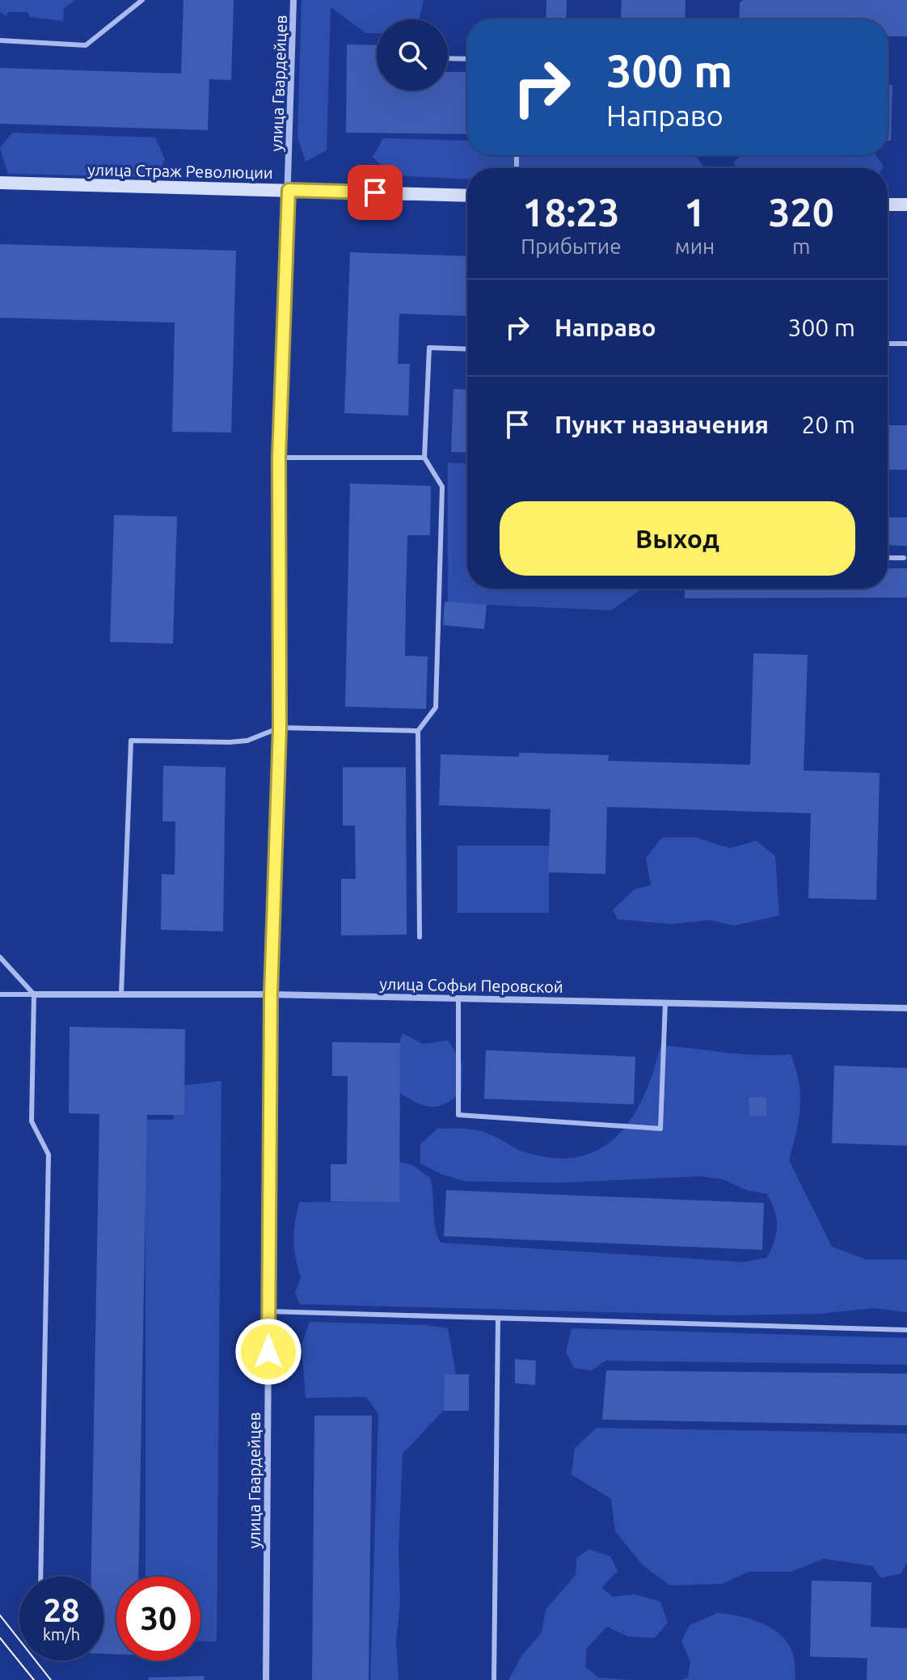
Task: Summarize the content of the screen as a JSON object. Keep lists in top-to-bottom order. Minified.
{"streets":{"street":["улица Гвардейцев","улица Страж Революции","улица Софьи Перовской"]},"crossings":[["улица Гвардейцев","улица Страж Революции"],["улица Гвардейцев","улица Софьи Перовской"]],"page":{"turn":["300 m","Направо"],"eta":["18:23","Прибытие","1","мин","320","m"],"list":[{"name":"Направо","value":"300 m"},{"name":"Пункт назначения","value":"20 m"}],"buttons":"Выход","speed":"28 km/h","limit":"30"}}
